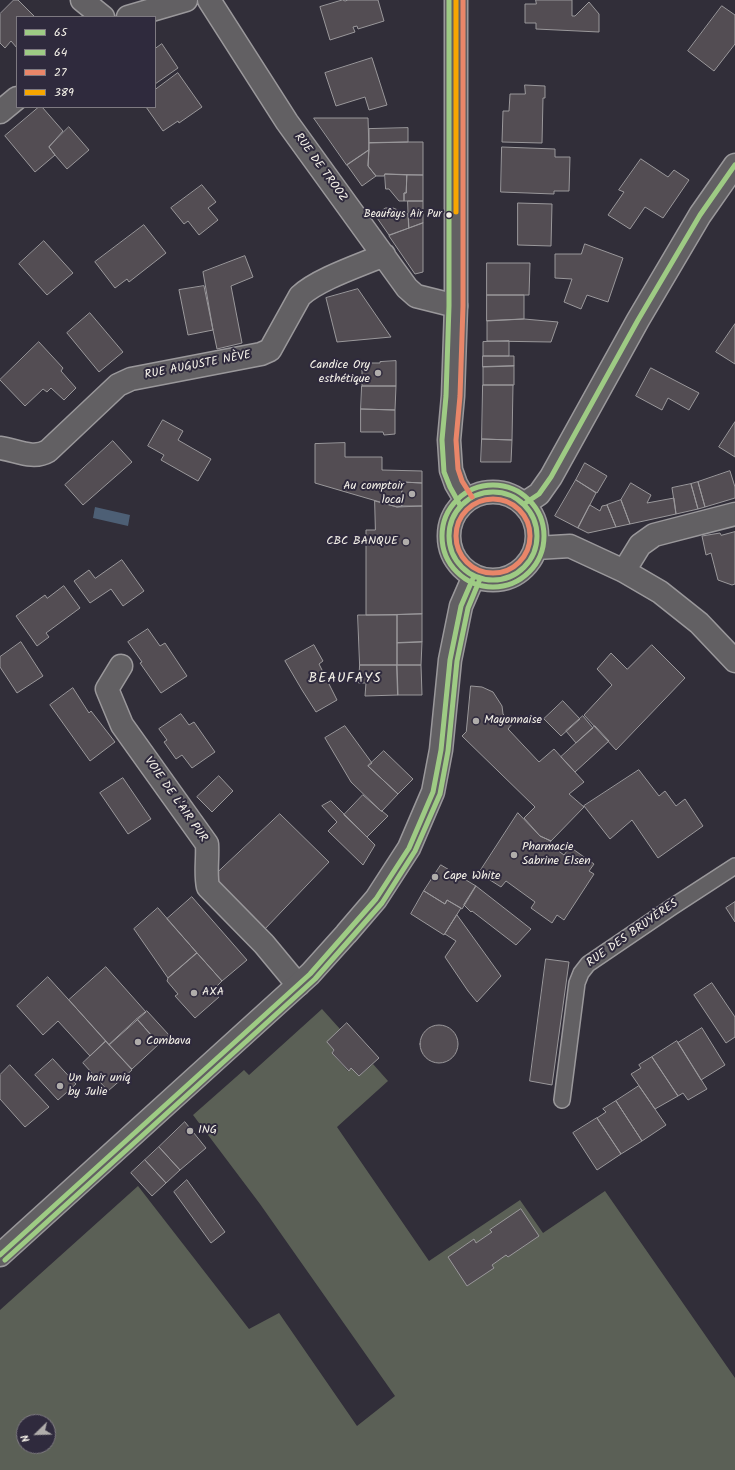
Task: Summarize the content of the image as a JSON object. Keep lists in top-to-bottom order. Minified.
{"streets":{"main road":["RUE DE TROOZ","RUE AUGUSTE NÈVE","VOIE DE L'AIR PUR"],"lane":["RUE DES BRUYÈRES"]},"crossings":[["RUE DE TROOZ","RUE AUGUSTE NÈVE"]],"districts":["BEAUFAYS"],"places":["Beaufays Air Pur","Candice Ory esthétique","Au comptoir local","CBC BANQUE","Mayonnaise","Pharmacie Sabrine Elsen","Cape White","AXA","Combava","Un hair uniq by Julie","ING"],"lines":["transit line 64","transit line 27","transit line 389","transit line 65"],"legend":["65","64","27","389"],"north":"bottom left"}
